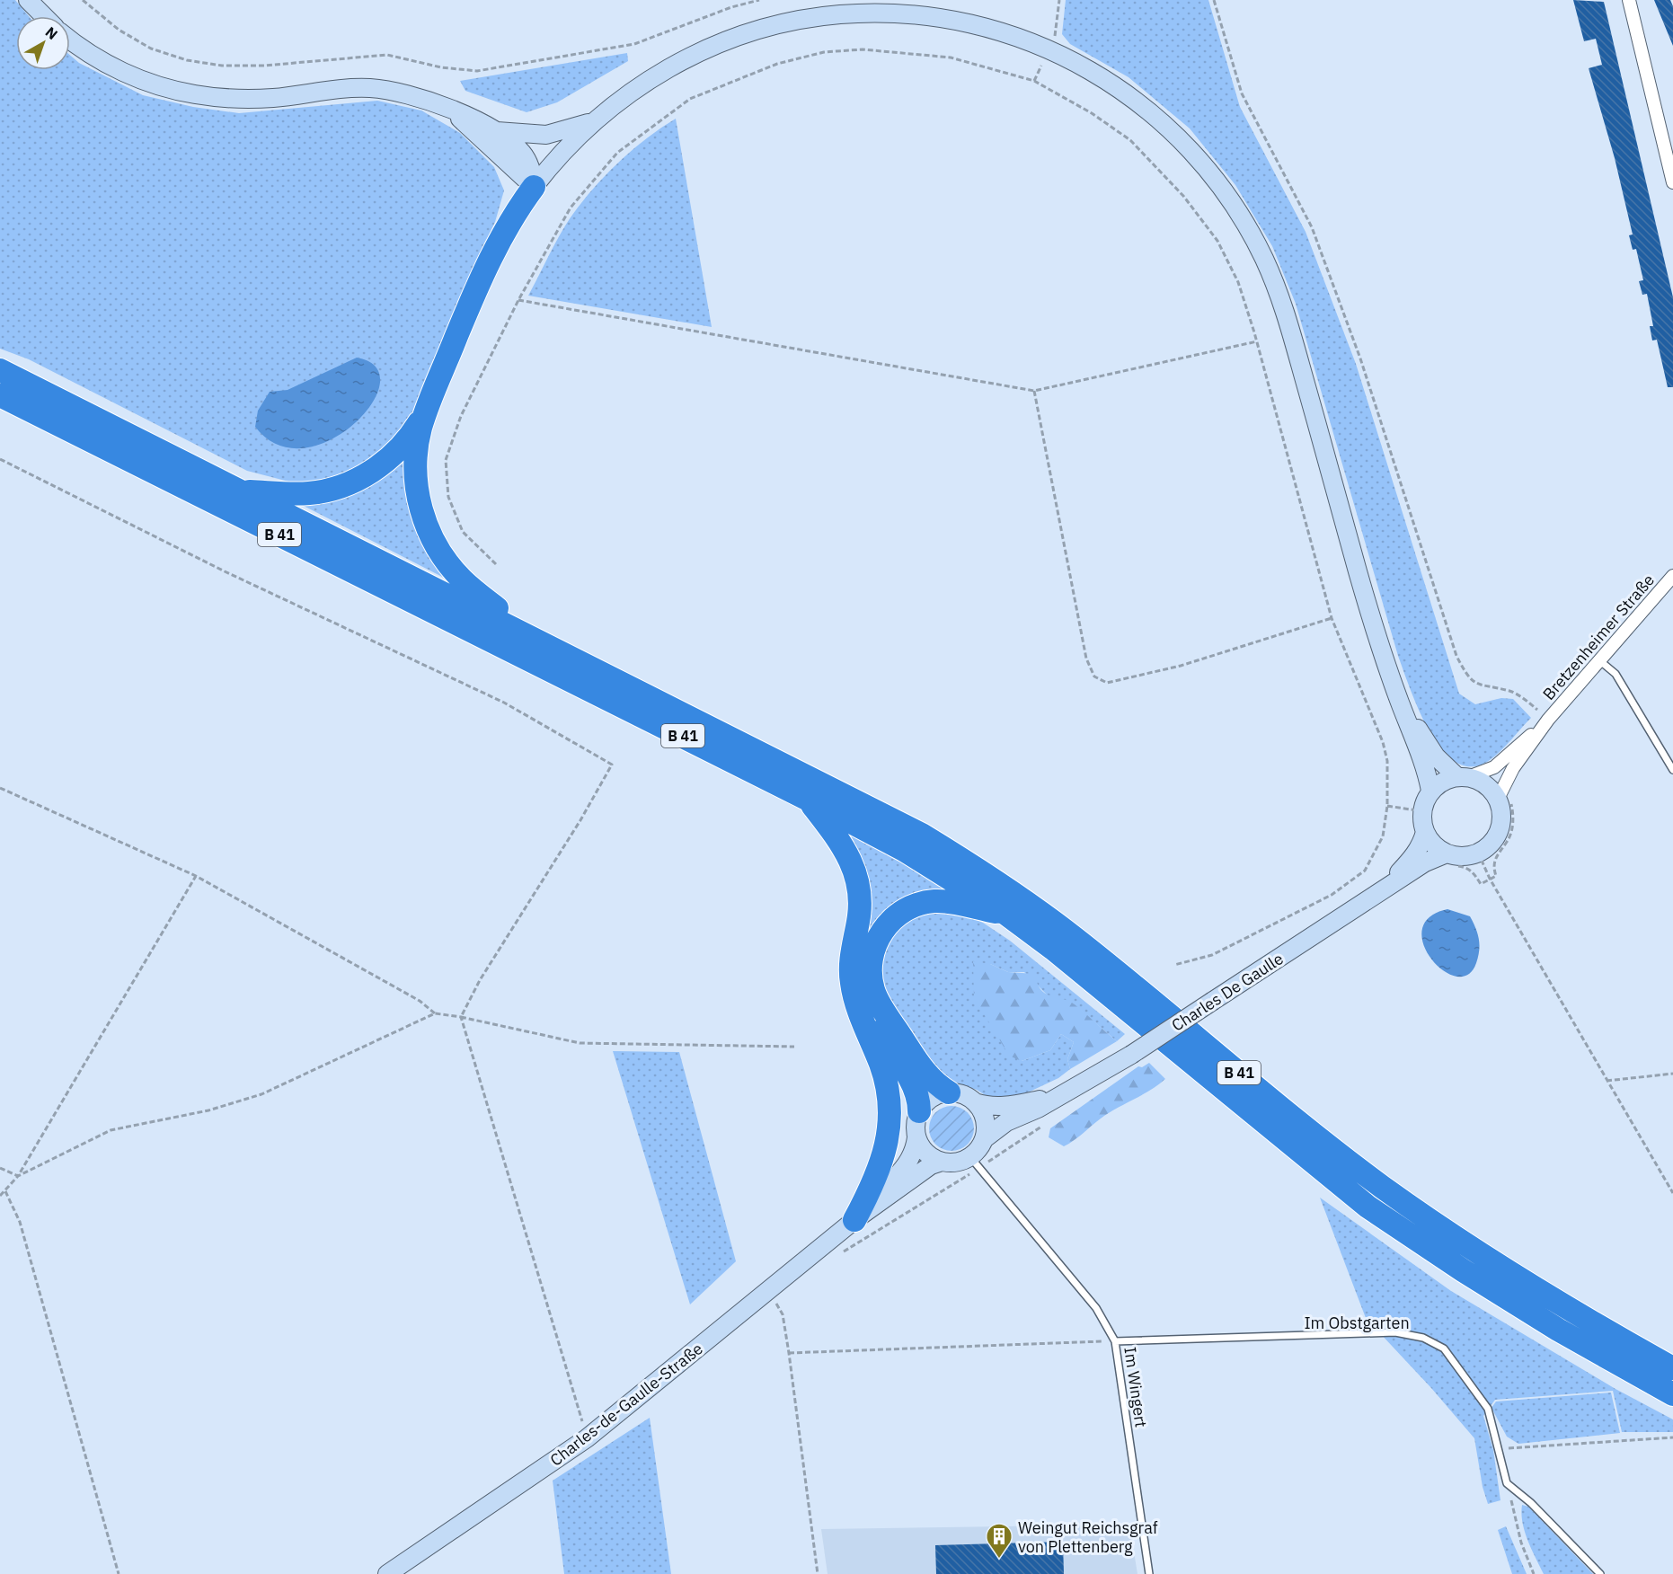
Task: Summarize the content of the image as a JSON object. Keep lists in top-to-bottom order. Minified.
{"streets":{"highway":["B 41"],"street":["Bretzenheimer Straße","Charles De Gaulle","Charles-de-Gaulle-Straße"],"lane":["Im Obstgarten","Im Wingert"]},"crossings":[["B 41","Bretzenheimer Straße"],["B 41","Charles De Gaulle"],["B 41","Im Wingert"],["B 41","Charles-de-Gaulle-Straße"],["Bretzenheimer Straße","Charles De Gaulle"],["Charles De Gaulle","Im Wingert"],["Charles De Gaulle","Charles-de-Gaulle-Straße"],["Im Obstgarten","Im Wingert"],["Im Wingert","Charles-de-Gaulle-Straße"]],"places":{"building":["Weingut Reichsgraf von Plettenberg"]},"north":"top right"}
